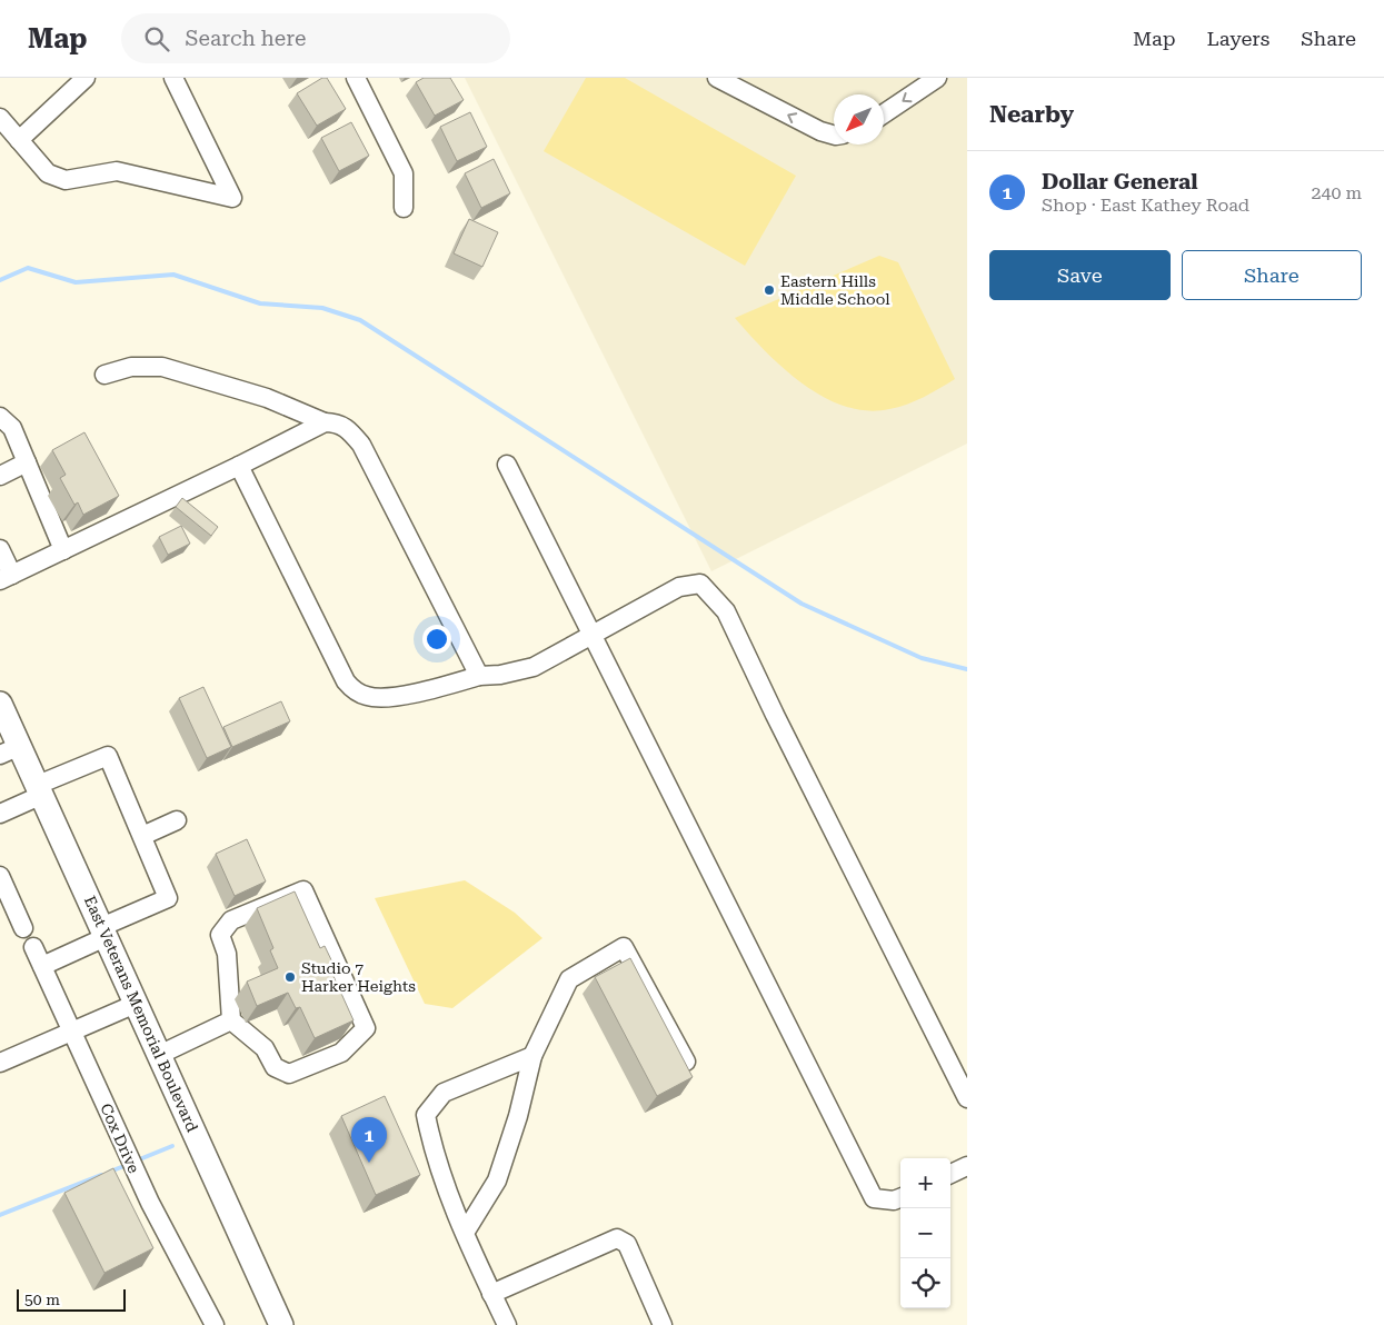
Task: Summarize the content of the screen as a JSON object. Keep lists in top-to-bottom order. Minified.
{"streets":{"main road":["East Veterans Memorial Boulevard"],"street":["Cox Drive"]},"places":["Eastern Hills Middle School","Studio 7 Harker Heights"],"scale_bar":"50 m","north":"bottom left","page":{"header":"Map","search":"Search here","nav":["Map","Layers","Share"],"heading":"Nearby","list":[{"mark":"1","name":"Dollar General","note":"Shop · East Kathey Road","value":"240 m"}],"buttons":["Save","Share"],"pins":"1","map_buttons":["+","−"],"scale":"50 m"}}
